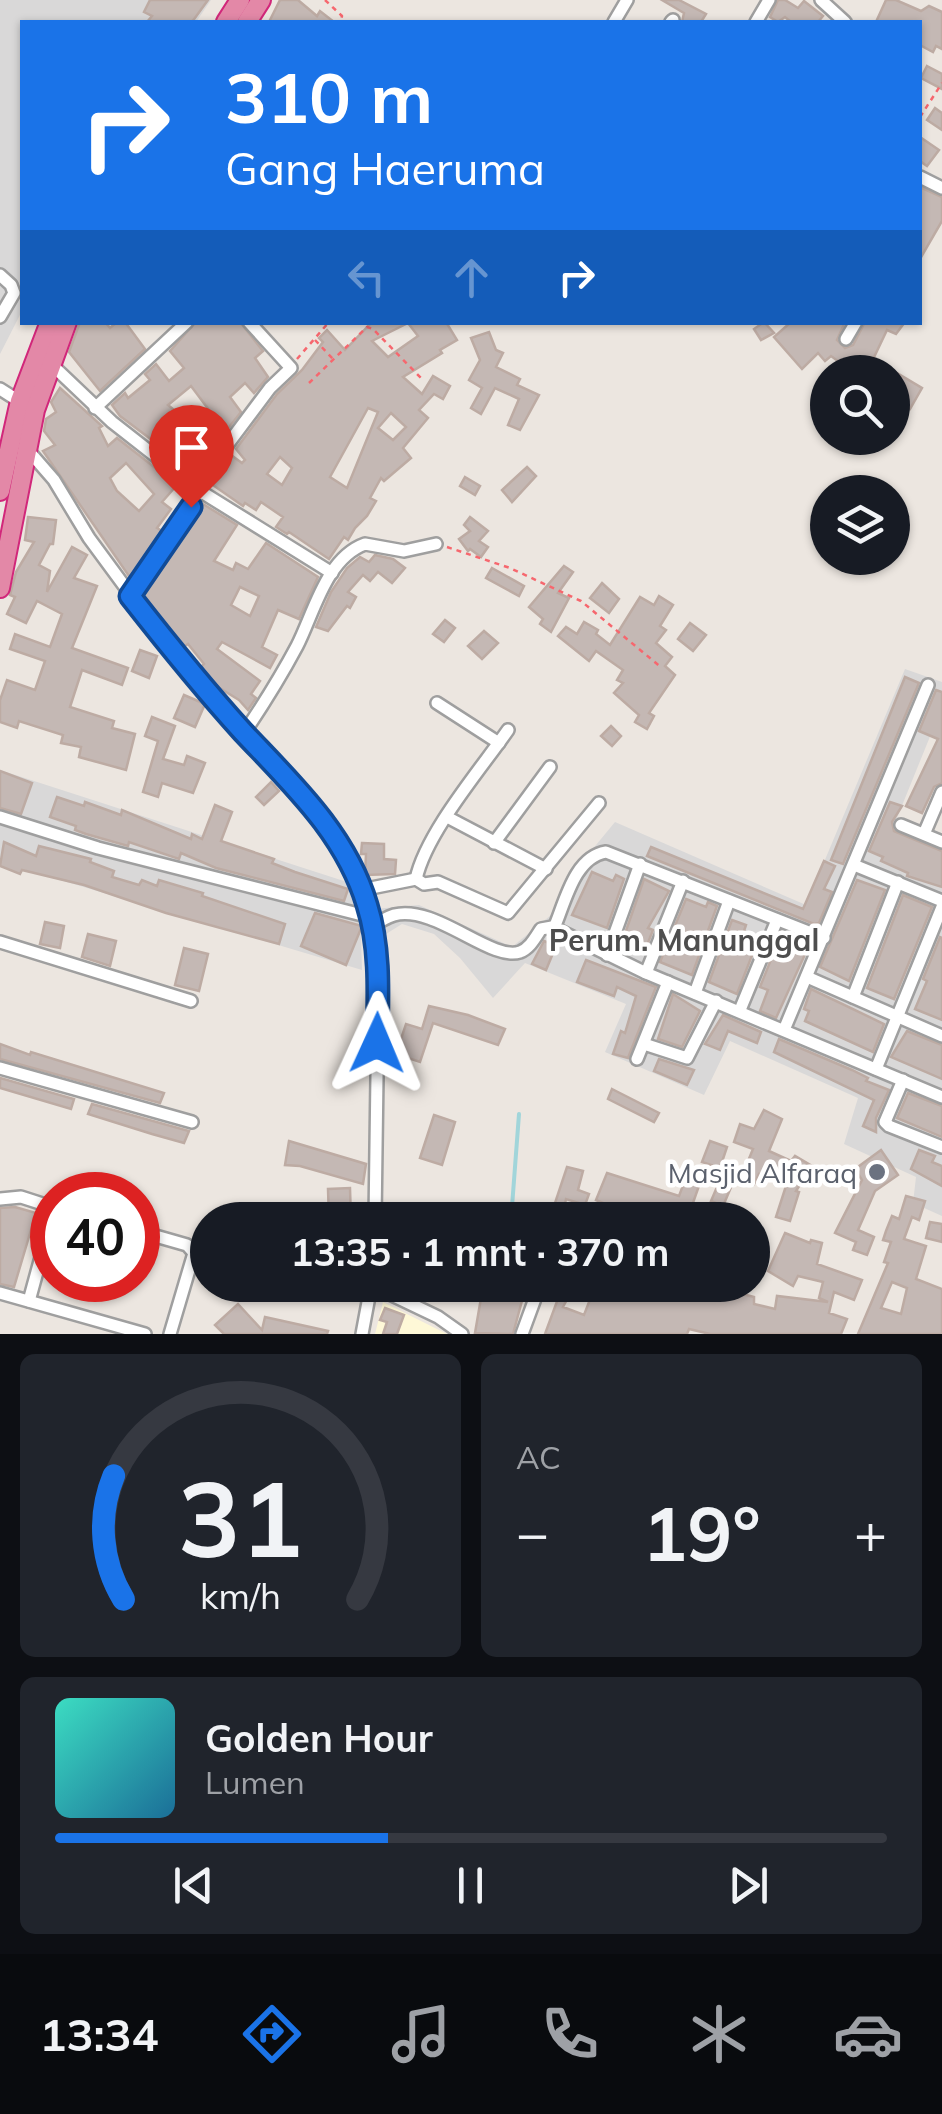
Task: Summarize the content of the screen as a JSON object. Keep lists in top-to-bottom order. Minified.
{"districts":["Perum. Manunggal"],"places":["Masjid Alfaraq"],"page":{"turn":["310 m","Gang Haeruma"],"limit":"40","trip":"13:35 · 1 mnt · 370 m","tile":"AC","heat":["−","19°","+"],"song":["Golden Hour","Lumen"],"tabs":"13:34","gauge":["31","km/h"]}}
